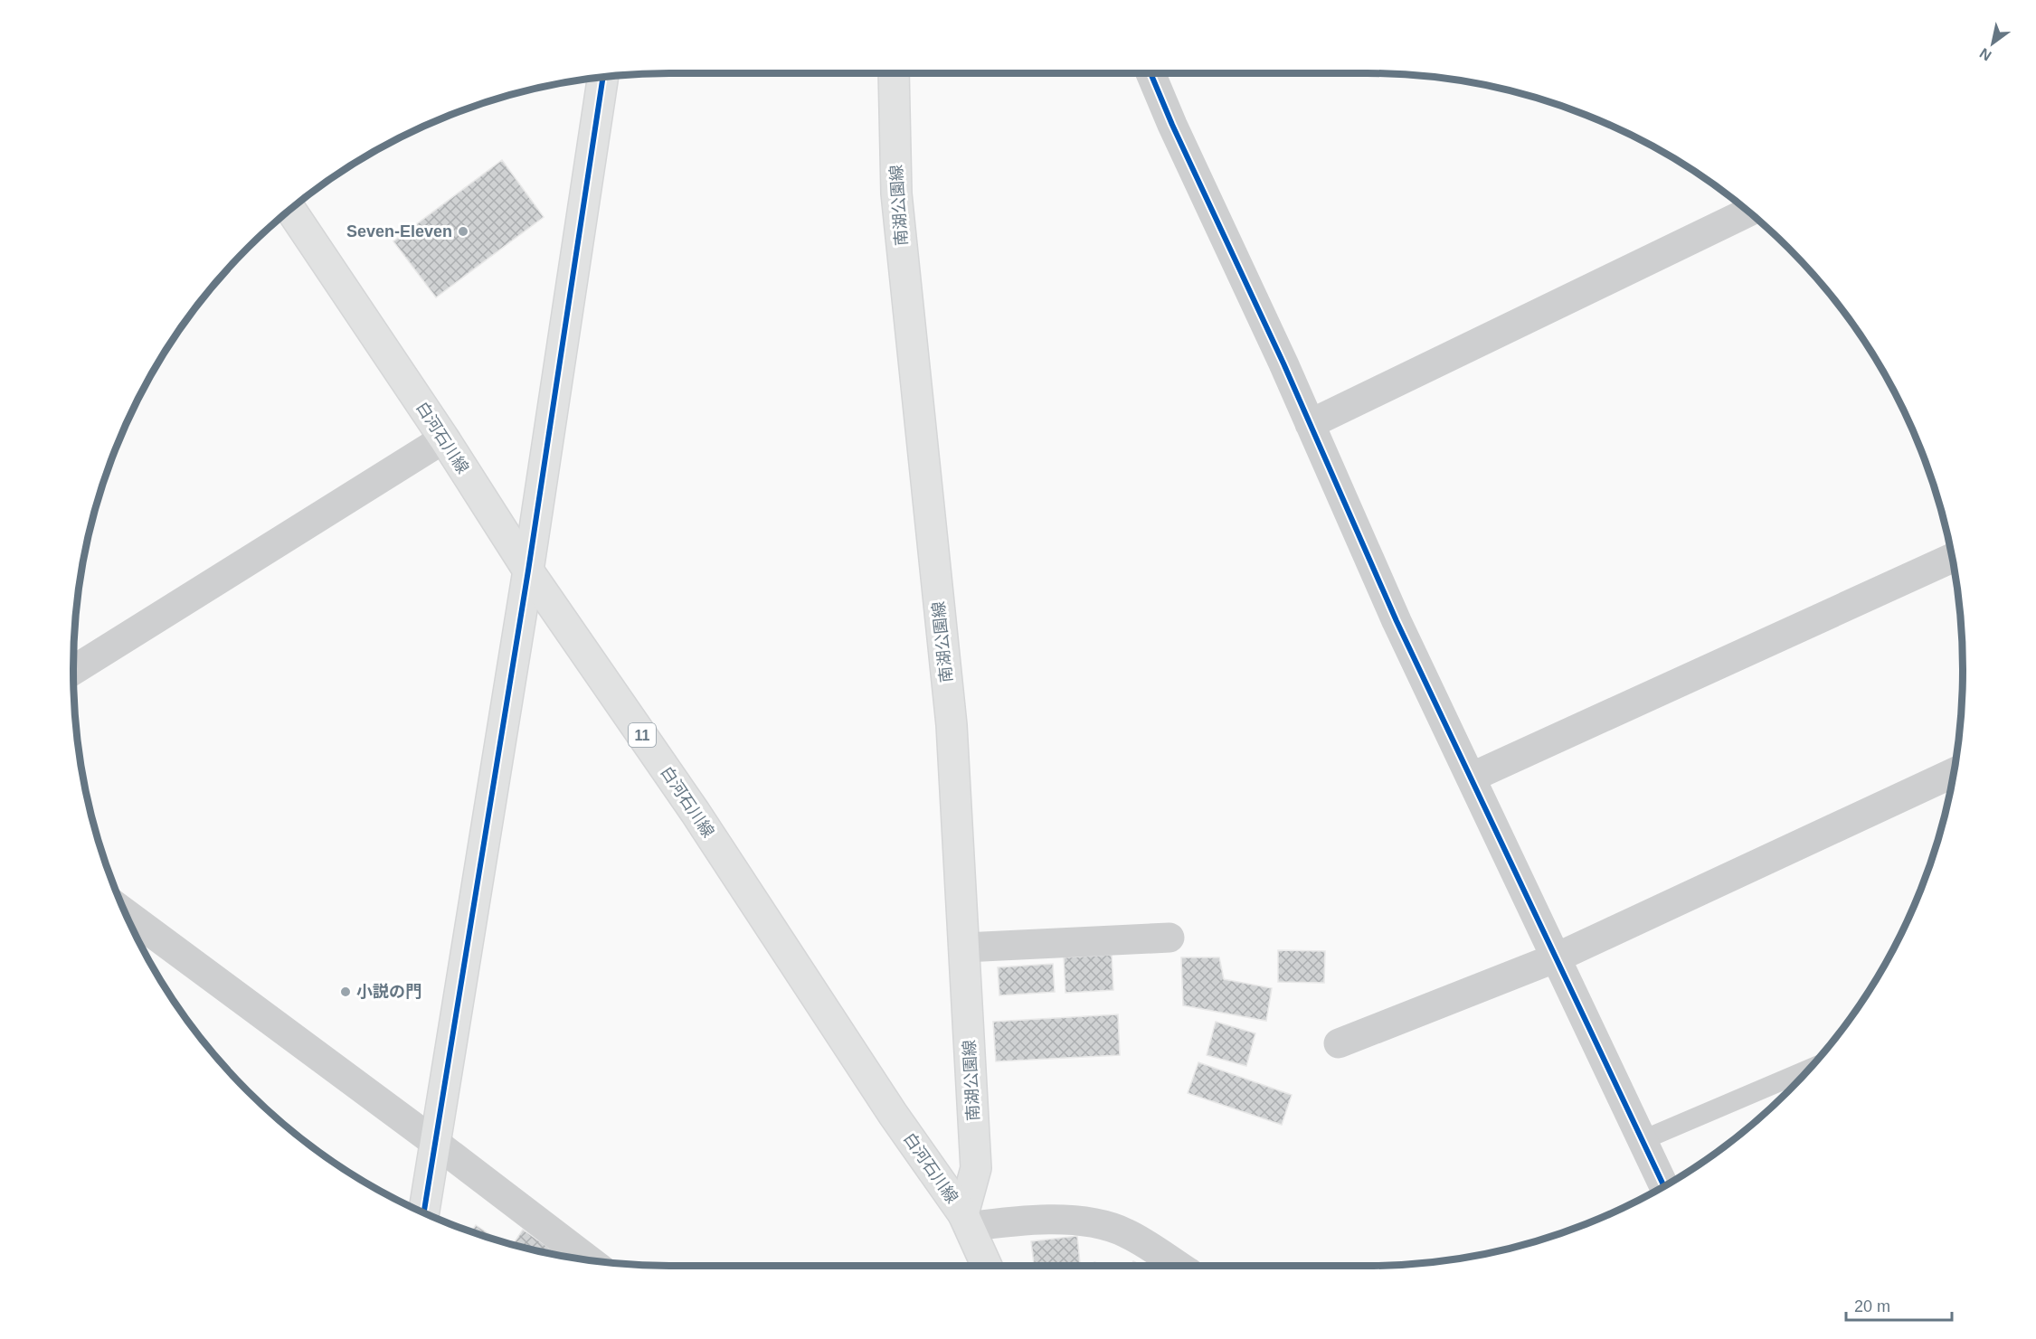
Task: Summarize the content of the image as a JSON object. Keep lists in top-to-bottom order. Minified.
{"streets":{"main road":["南湖公園線","白河石川線","11"]},"crossings":[["南湖公園線","白河石川線"]],"places":["Seven-Eleven","小説の門"],"scale_bar":"20 m","north":"bottom left"}
